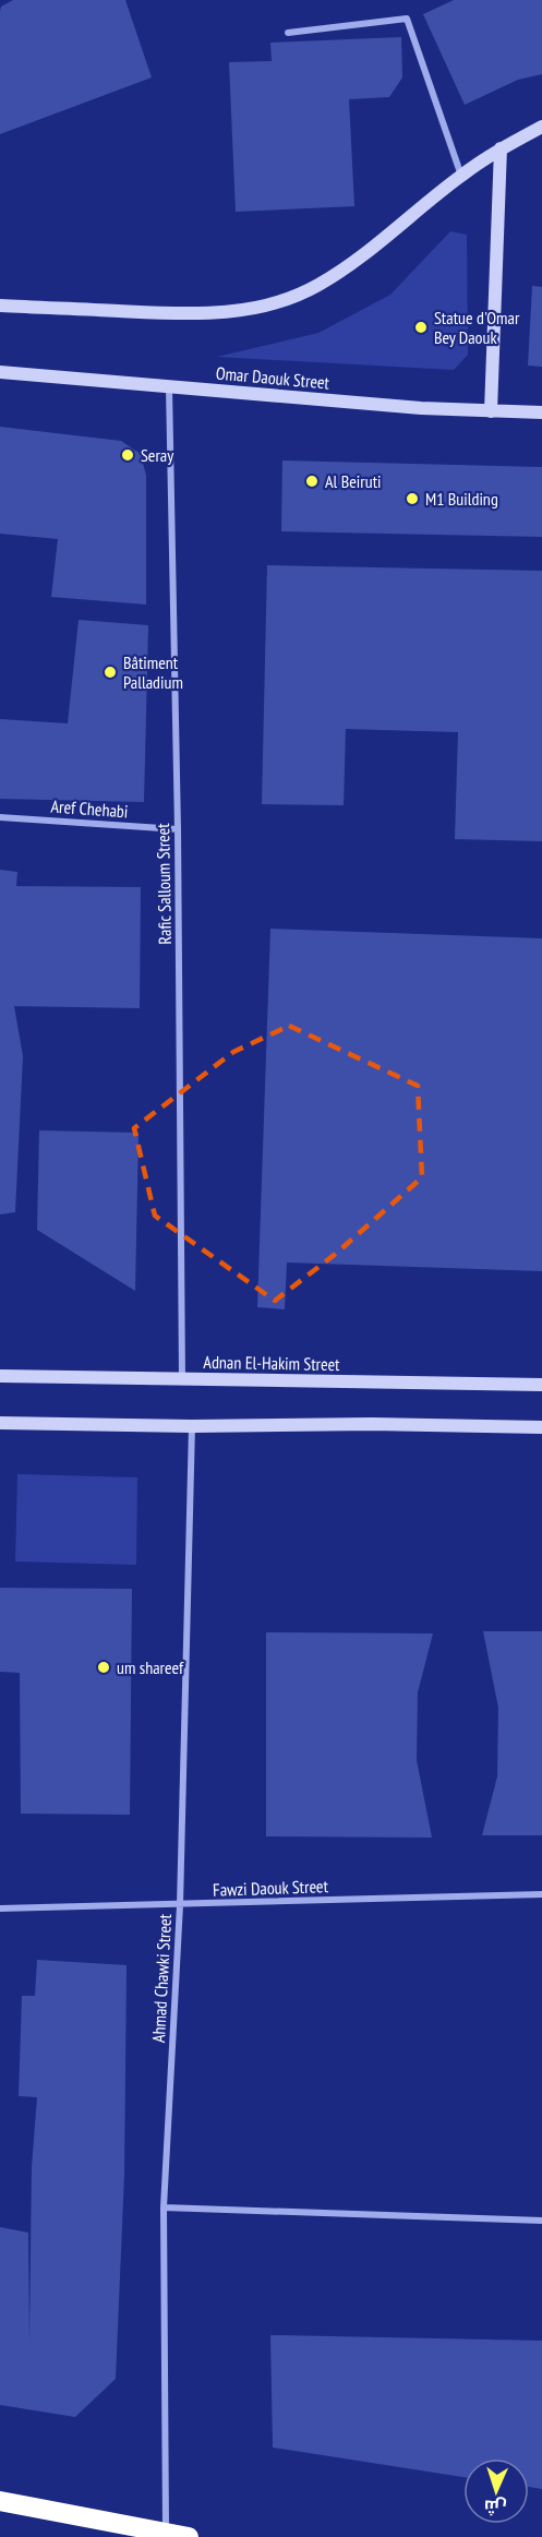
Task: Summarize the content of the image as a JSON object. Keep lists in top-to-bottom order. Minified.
{"streets":{"street":["Omar Daouk Street","Aref Chehabi","Rafic Salloum Street","Adnan El-Hakim Street","Fawzi Daouk Street","Ahmad Chawki Street"]},"crossings":[["Omar Daouk Street","Rafic Salloum Street"],["Aref Chehabi","Rafic Salloum Street"],["Rafic Salloum Street","Adnan El-Hakim Street"],["Fawzi Daouk Street","Ahmad Chawki Street"]],"places":["Statue d'Omar Bey Daouk","Seray","Al Beiruti","M1 Building","Bâtiment Palladium","um shareef"],"north":"bottom"}
